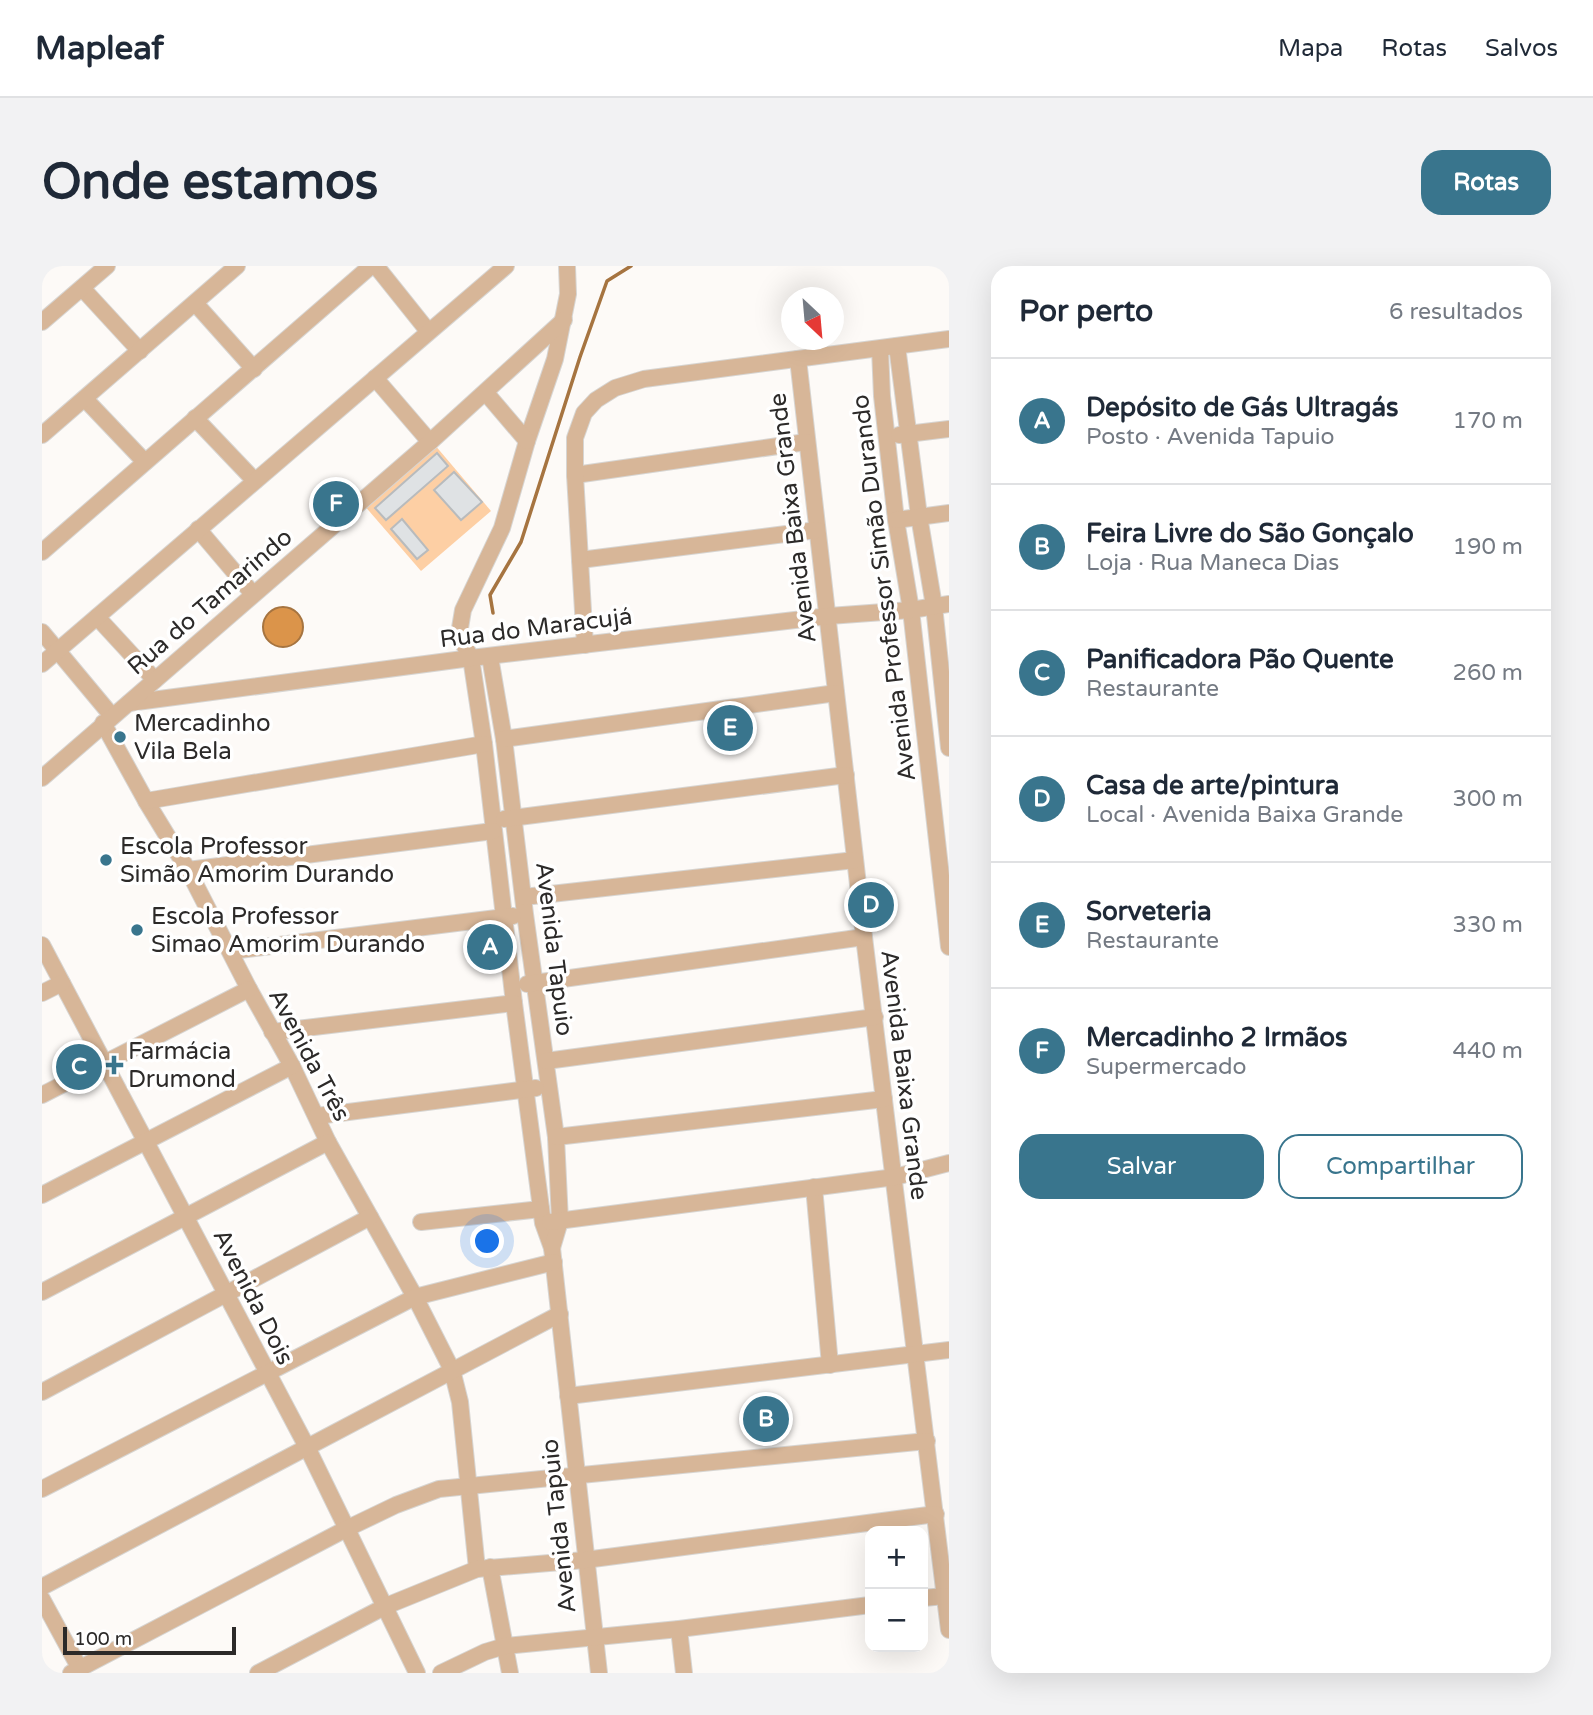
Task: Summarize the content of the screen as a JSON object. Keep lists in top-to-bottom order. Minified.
{"streets":{"street":["Avenida Baixa Grande","Avenida Professor Simão Durando","Rua do Tamarindo","Rua do Maracujá","Avenida Tapuio","Avenida Três","Avenida Dois"]},"crossings":[["Avenida Baixa Grande","Rua do Maracujá"],["Avenida Professor Simão Durando","Rua do Maracujá"],["Rua do Tamarindo","Rua do Maracujá"],["Rua do Tamarindo","Avenida Tapuio"],["Rua do Tamarindo","Avenida Três"],["Rua do Maracujá","Avenida Tapuio"]],"places":{"other":["Mercadinho Vila Bela","Escola Professor Simão Amorim Durando","Escola Professor Simao Amorim Durando"],"health":["Farmácia Drumond"]},"scale_bar":"100 m","north":"bottom right","page":{"header":"Mapleaf","nav":["Mapa","Rotas","Salvos"],"buttons":["Rotas",["Salvar","Compartilhar"]],"title":"Onde estamos","heading":["Por perto","6 resultados"],"list":[{"mark":"A","name":"Depósito de Gás Ultragás","note":"Posto · Avenida Tapuio","value":"170 m"},{"mark":"B","name":"Feira Livre do São Gonçalo","note":"Loja · Rua Maneca Dias","value":"190 m"},{"mark":"C","name":"Panificadora Pão Quente","note":"Restaurante","value":"260 m"},{"mark":"D","name":"Casa de arte/pintura","note":"Local · Avenida Baixa Grande","value":"300 m"},{"mark":"E","name":"Sorveteria","note":"Restaurante","value":"330 m"},{"mark":"F","name":"Mercadinho 2 Irmãos","note":"Supermercado","value":"440 m"}],"pins":["F","E","D","A","C","B"],"map_buttons":["+","−"],"scale":"100 m"}}
